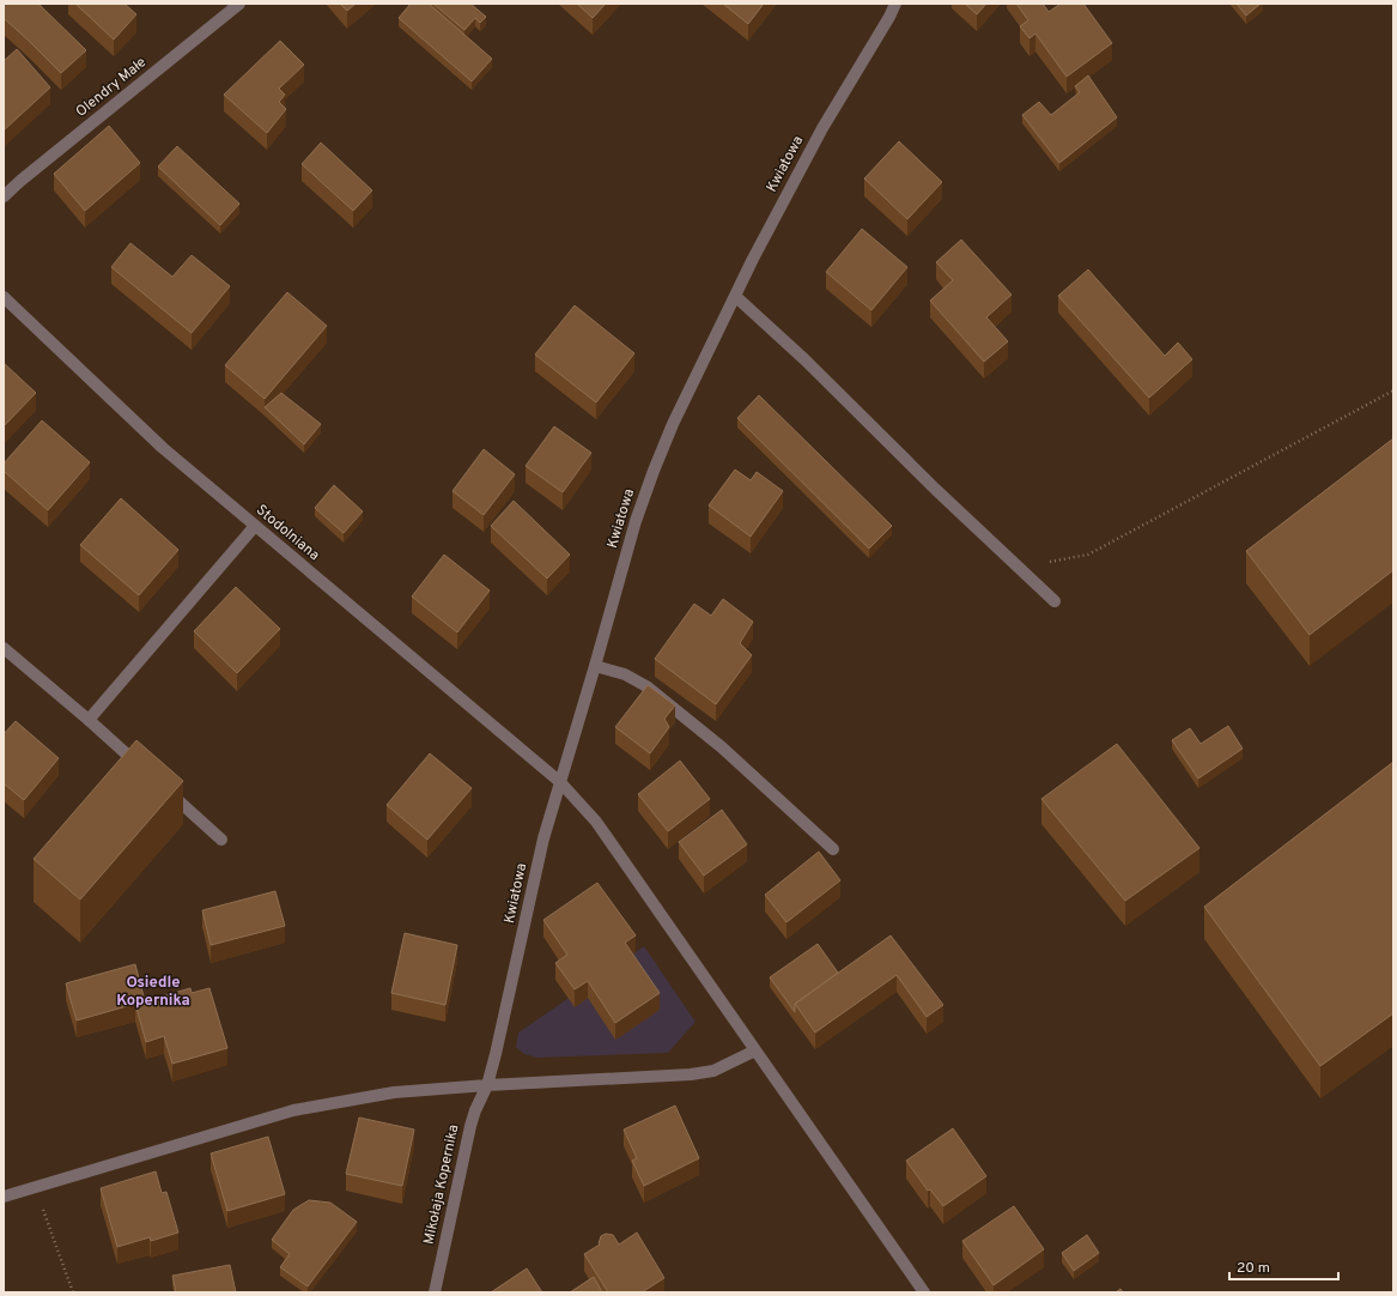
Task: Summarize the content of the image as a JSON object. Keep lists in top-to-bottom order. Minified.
{"streets":{"street":["Olendry Małe","Kwiatowa","Stodolniana","Mikołaja Kopernika"]},"crossings":[["Kwiatowa","Stodolniana"],["Kwiatowa","Mikołaja Kopernika"]],"districts":["Osiedle Kopernika"],"scale_bar":"20 m"}
